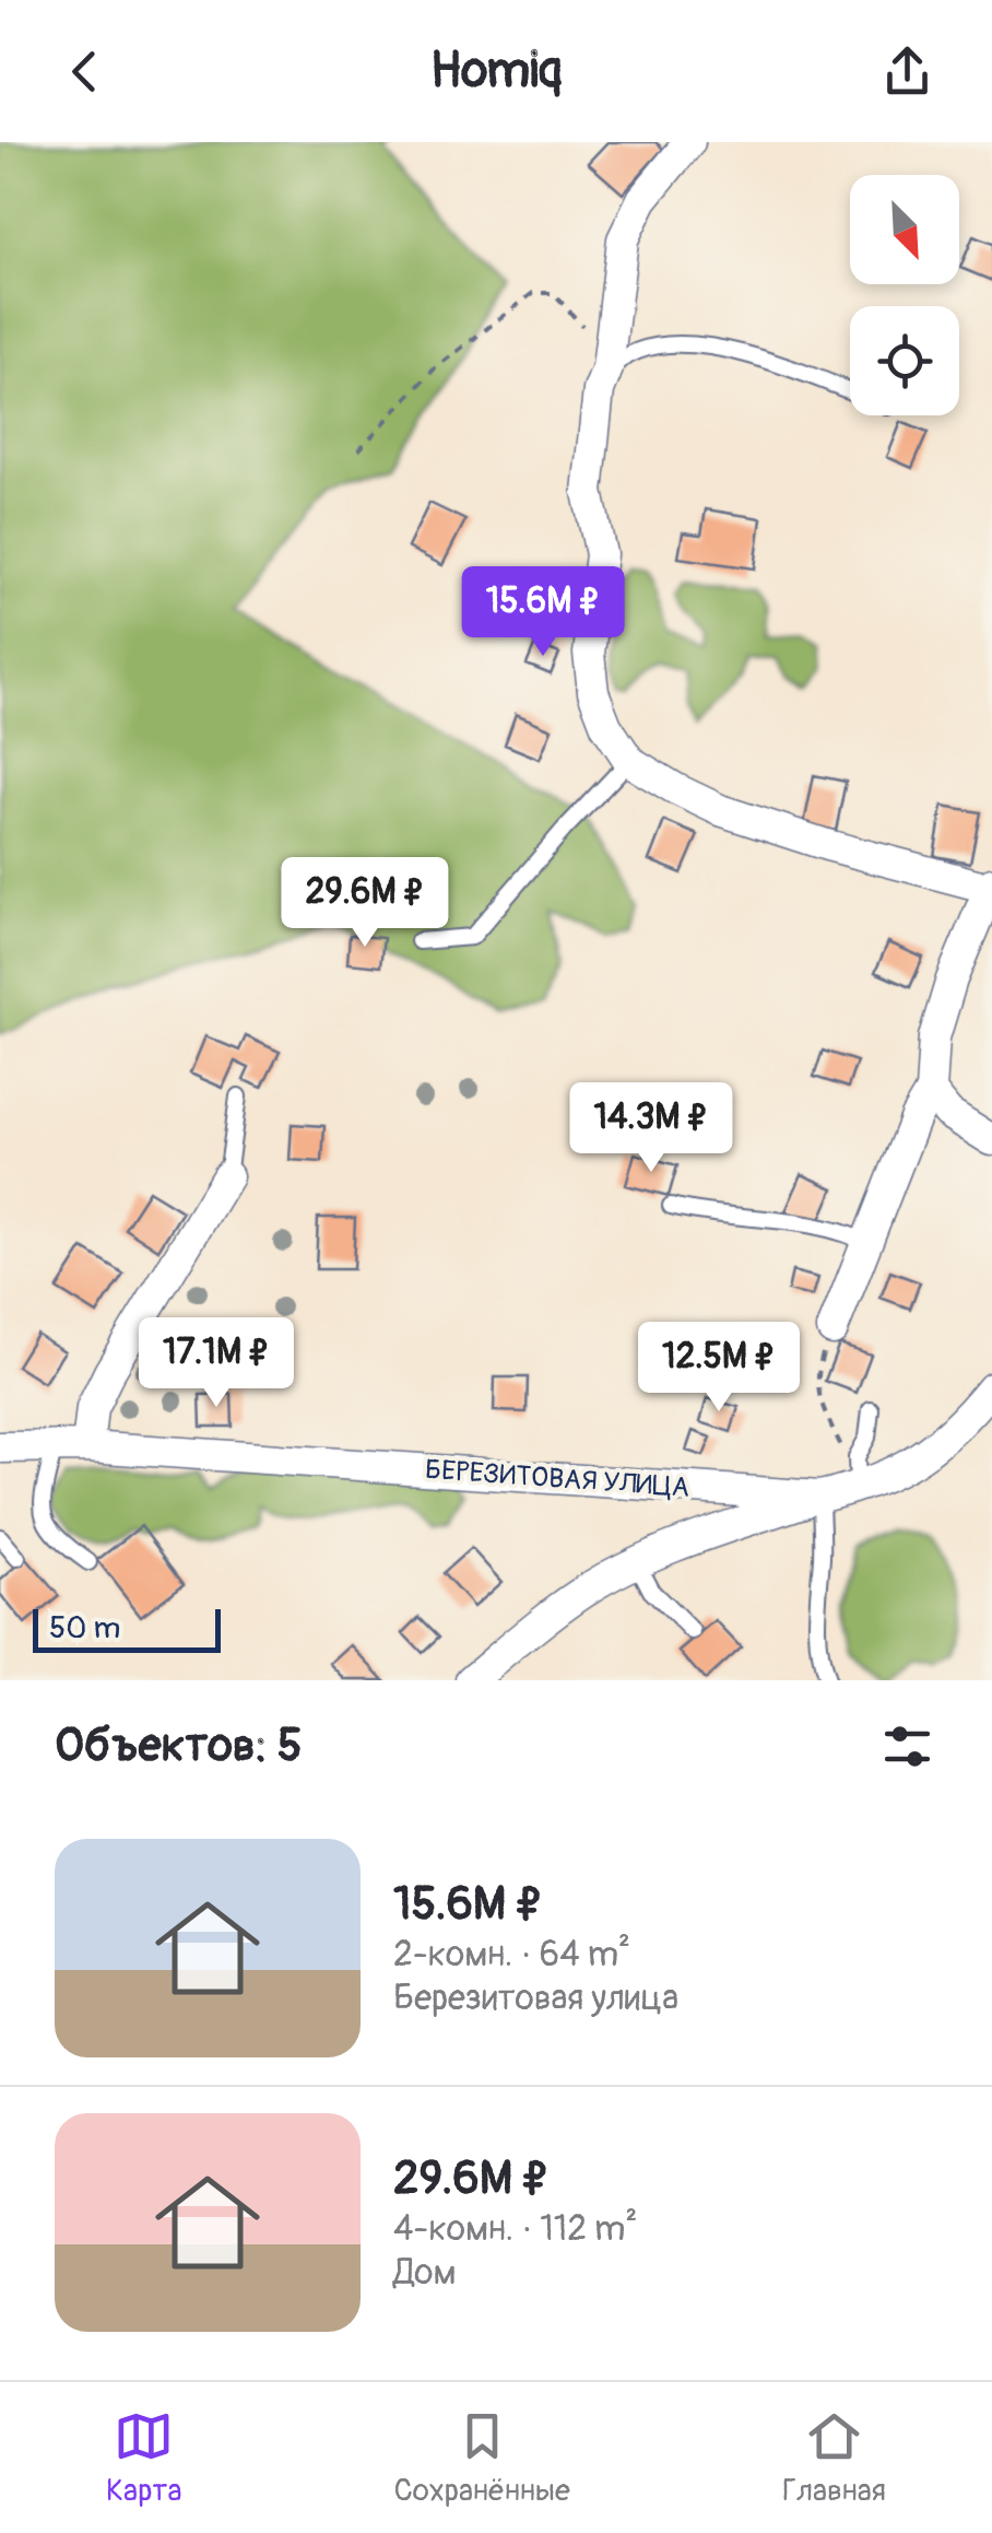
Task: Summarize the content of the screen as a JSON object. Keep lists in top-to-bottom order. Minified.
{"streets":{"street":["БЕРЕЗИТОВАЯ УЛИЦА"]},"scale_bar":"50 m","north":"bottom right","page":{"header":"Homiq","price":["15.6M ₽","29.6M ₽","14.3M ₽","17.1M ₽","12.5M ₽"],"scale":"50 m","heading":"Объектов: 5","list":[{"name":"15.6M ₽","note":"2-комн. · 64 m² · Березитовая улица"},{"name":"29.6M ₽","note":"4-комн. · 112 m² · Дом"}],"tabs":["Карта","Сохранённые","Главная"]}}
